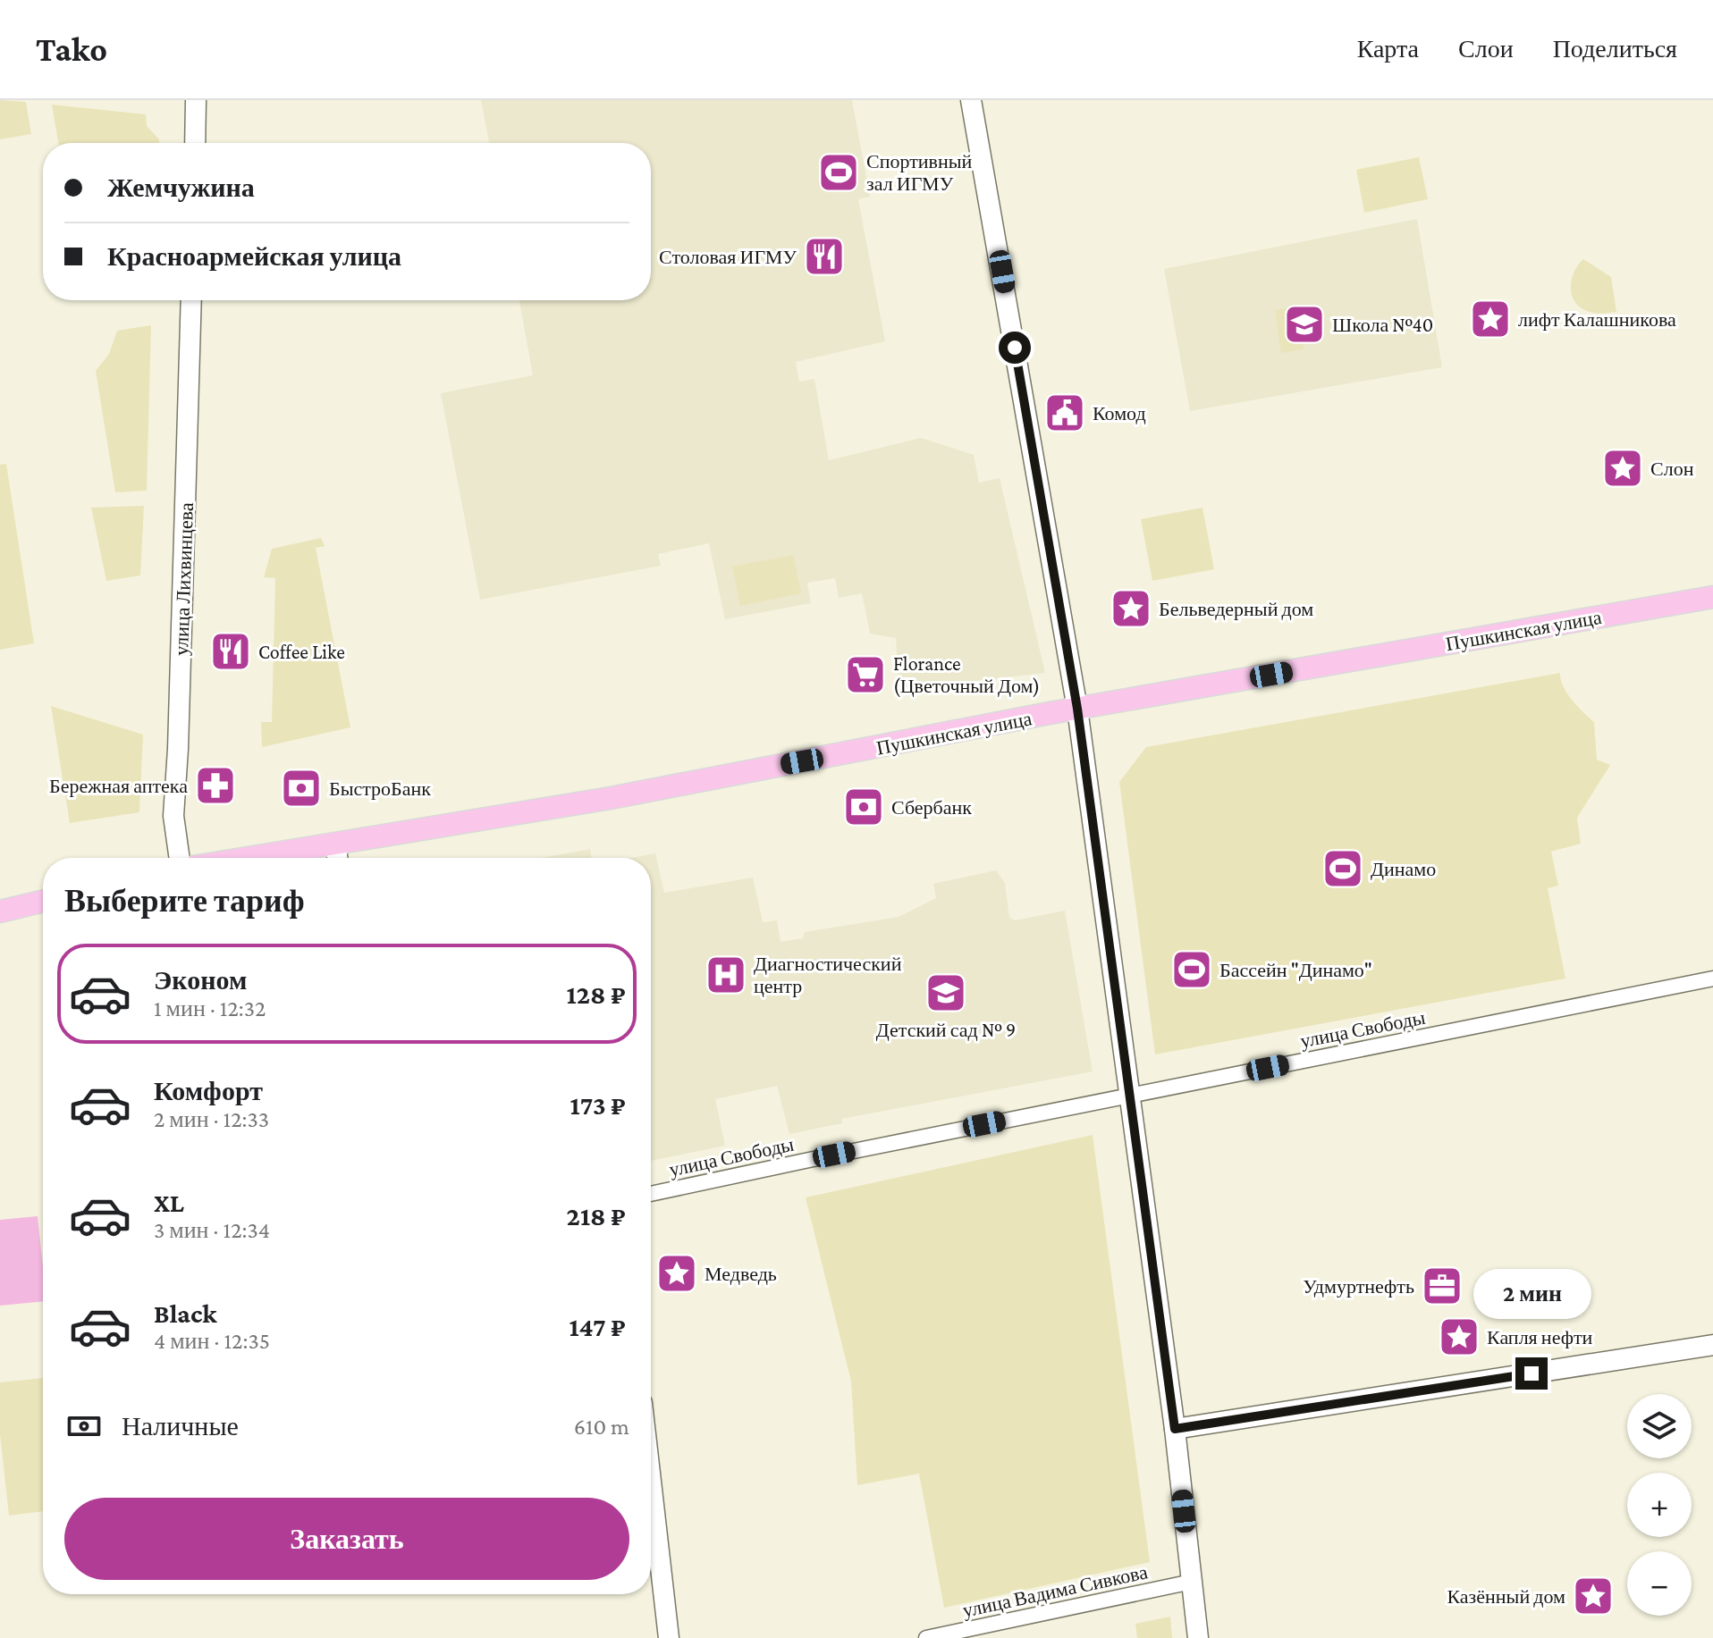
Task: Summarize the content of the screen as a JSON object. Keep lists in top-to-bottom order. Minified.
{"streets":{"main road":["Пушкинская улица"],"street":["улица Лихвинцева","улица Свободы","улица Вадима Сивкова"]},"places":{"sports":["Спортивный зал ИГМУ","Динамо","Бассейн \"Динамо\""],"restaurant":["Столовая ИГМУ","Coffee Like"],"place":["лифт Калашникова","Слон","Бельведерный дом","Медведь","Капля нефти","Казённый дом"],"school or university":["Школа №40","Детский сад № 9"],"public building":["Комод"],"supermarket":["Florance (Цветочный Дом)"],"pharmacy":["Бережная аптека"],"bank":["БыстроБанк","Сбербанк"],"hospital":["Диагностический центр"],"office":["Удмуртнефть"]},"page":{"header":"Tako","nav":["Карта","Слои","Поделиться"],"banner":["Жемчужина","Красноармейская улица"],"heading":"Выберите тариф","list":[{"name":"Эконом","note":"1 мин · 12:32","value":"128 ₽"},{"name":"Комфорт","note":"2 мин · 12:33","value":"173 ₽"},{"name":"XL","note":"3 мин · 12:34","value":"218 ₽"},{"name":"Black","note":"4 мин · 12:35","value":"147 ₽"}],"bubble":"2 мин","pay":["Наличные","610 m"],"map_buttons":["+","−"],"buttons":"Заказать"}}
